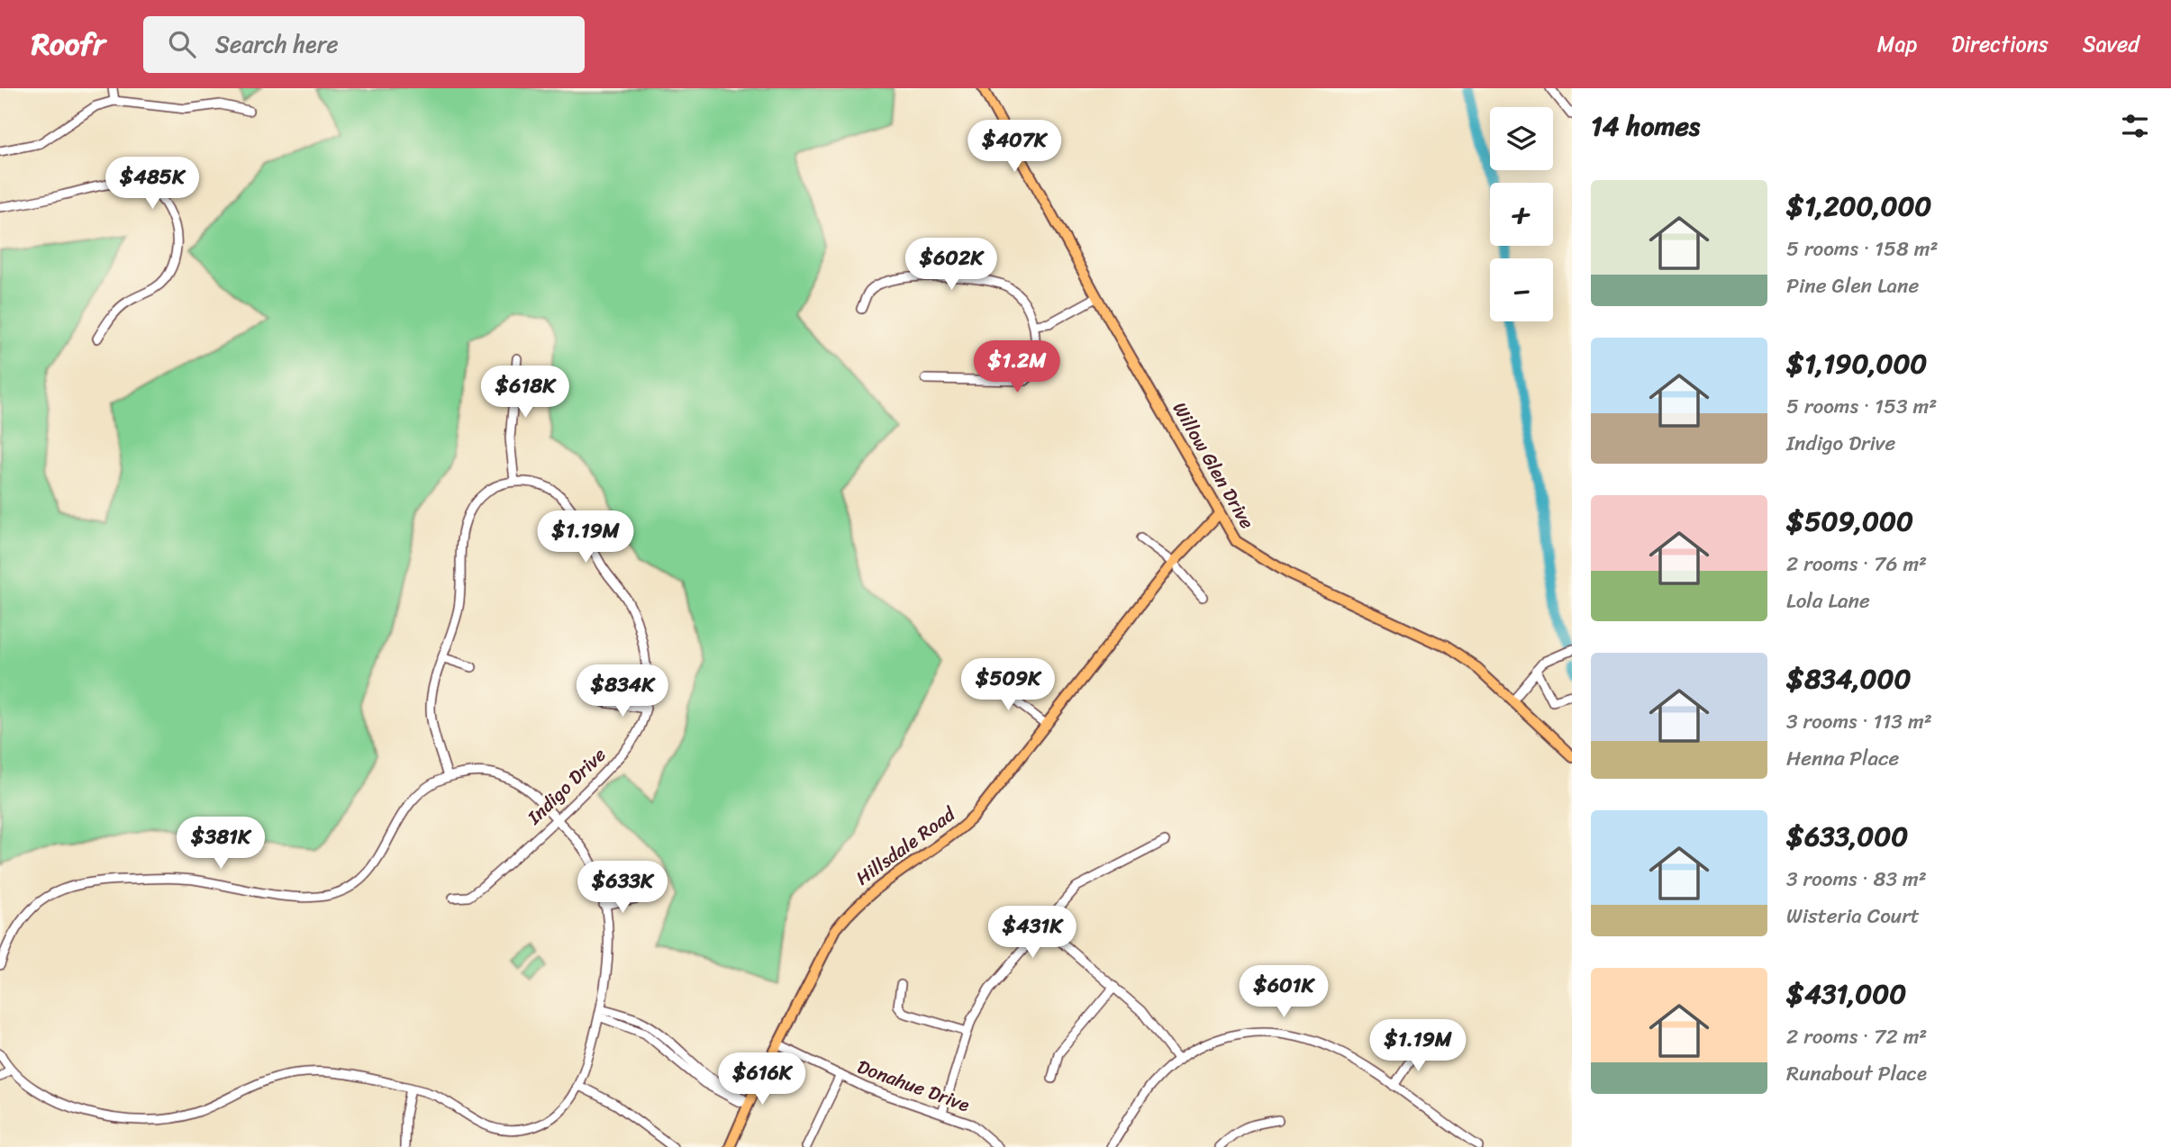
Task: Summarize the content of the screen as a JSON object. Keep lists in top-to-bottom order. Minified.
{"streets":{"main road":["Willow Glen Drive","Hillsdale Road"],"street":["Indigo Drive","Donahue Drive"]},"crossings":[["Willow Glen Drive","Hillsdale Road"],["Hillsdale Road","Donahue Drive"]],"page":{"header":"Roofr","search":"Search here","nav":["Map","Directions","Saved"],"heading":"14 homes","map_buttons":["+","−"],"price":["$407K","$485K","$602K","$1.2M","$618K","$1.19M","$509K","$834K","$381K","$633K","$431K","$601K","$1.19M","$616K"],"list":[{"name":"$1,200,000","note":"5 rooms · 158 m² · Pine Glen Lane"},{"name":"$1,190,000","note":"5 rooms · 153 m² · Indigo Drive"},{"name":"$509,000","note":"2 rooms · 76 m² · Lola Lane"},{"name":"$834,000","note":"3 rooms · 113 m² · Henna Place"},{"name":"$633,000","note":"3 rooms · 83 m² · Wisteria Court"},{"name":"$431,000","note":"2 rooms · 72 m² · Runabout Place"}]}}
